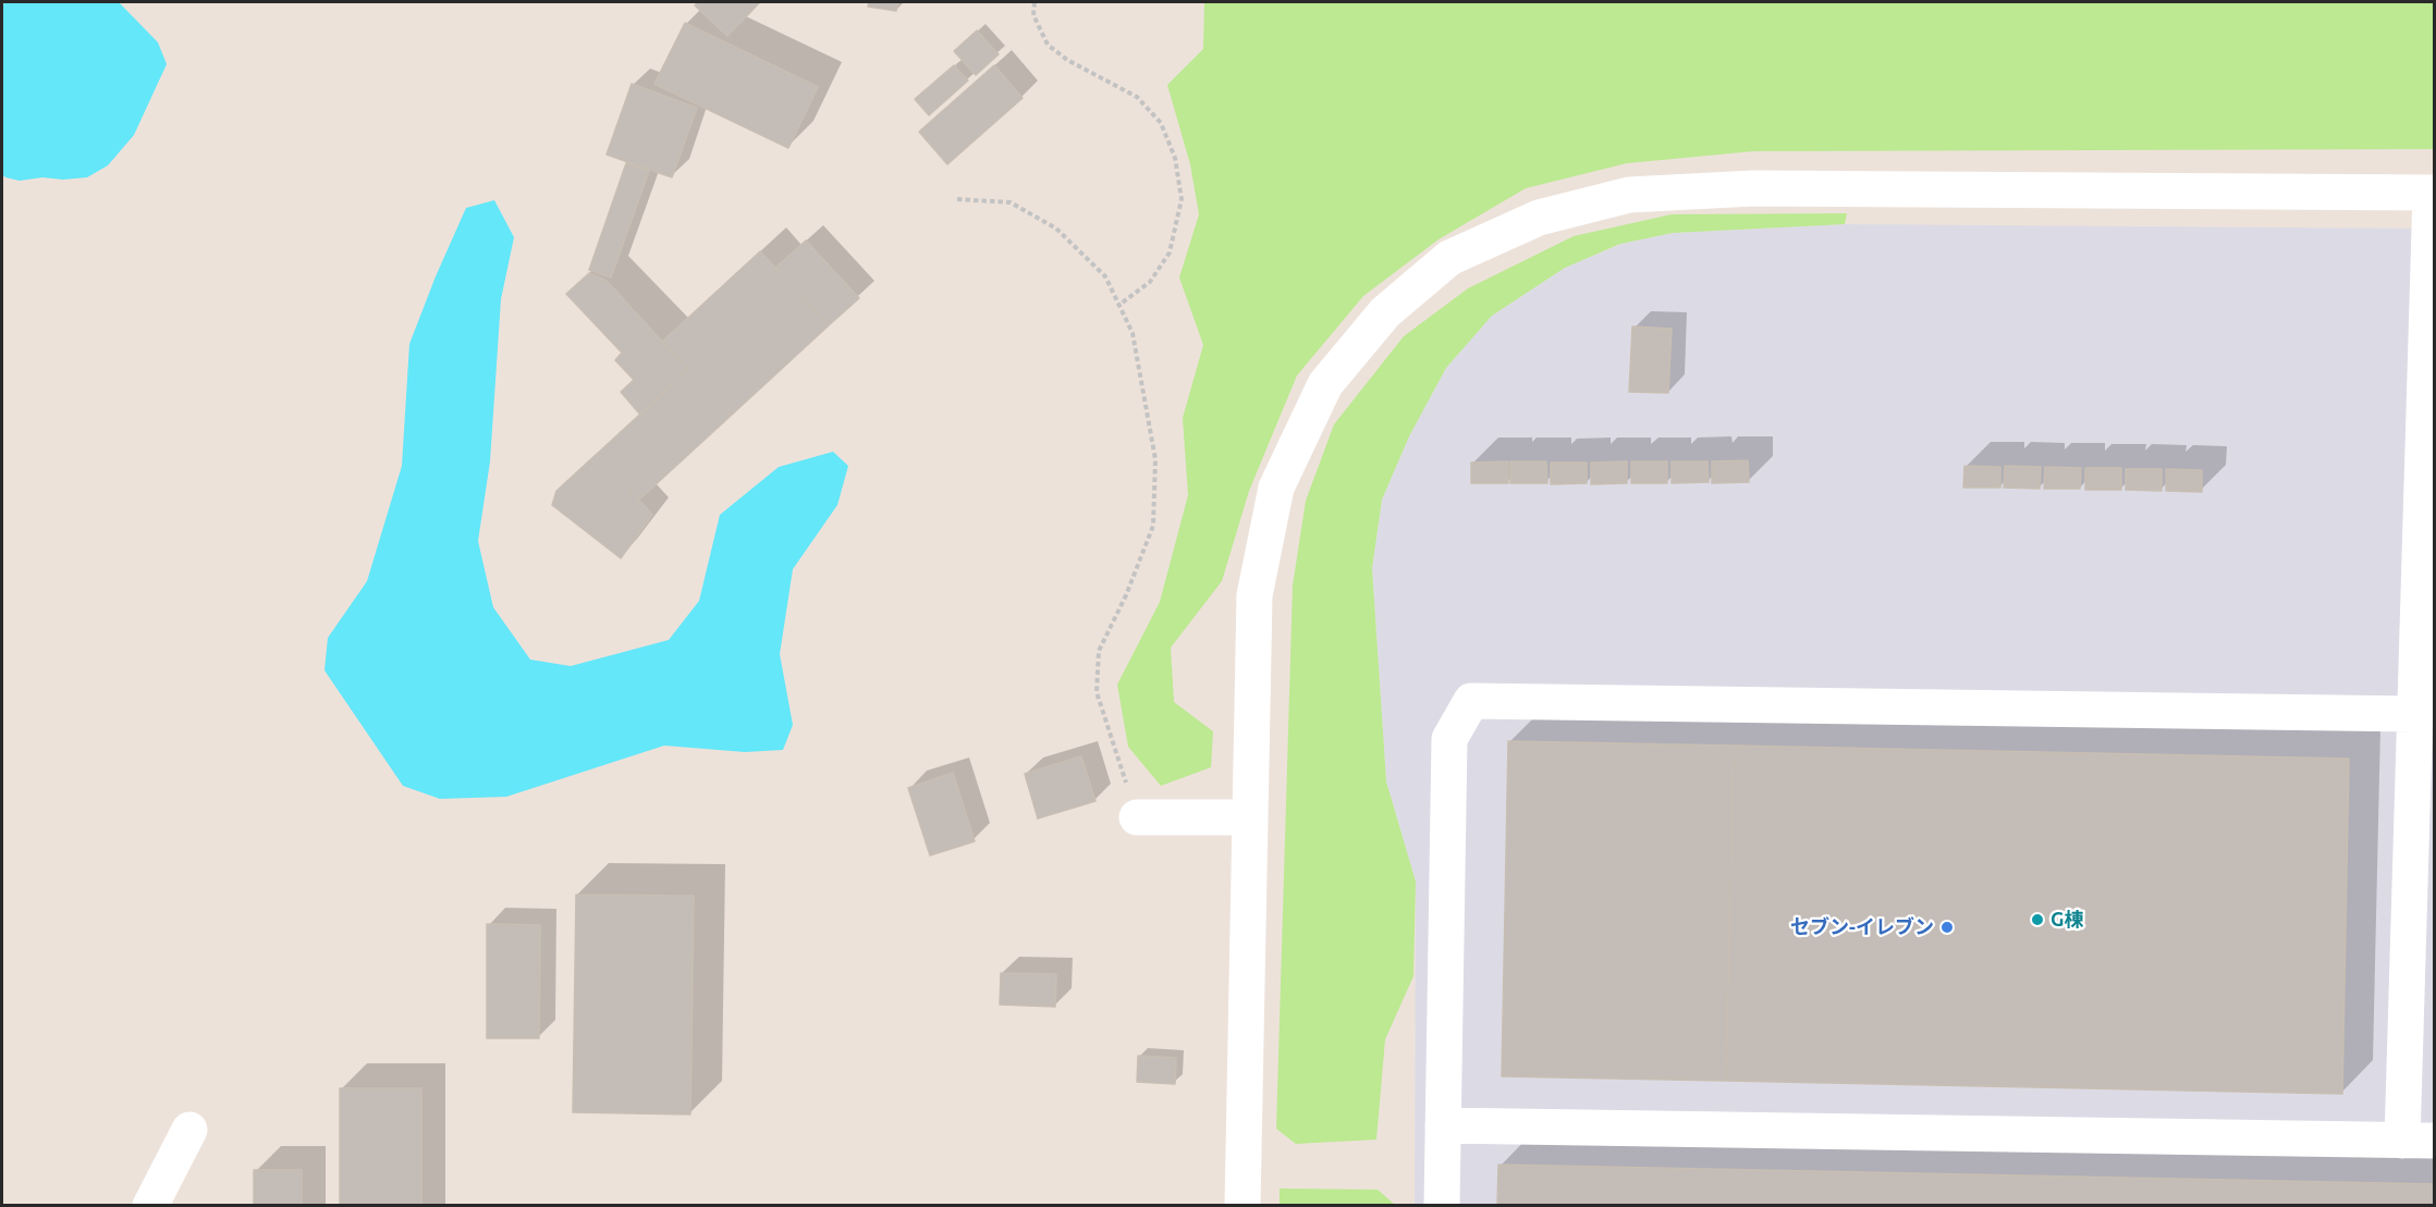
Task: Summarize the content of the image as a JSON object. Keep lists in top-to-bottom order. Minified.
{"places":["G棟","セブン-イレブン"]}
